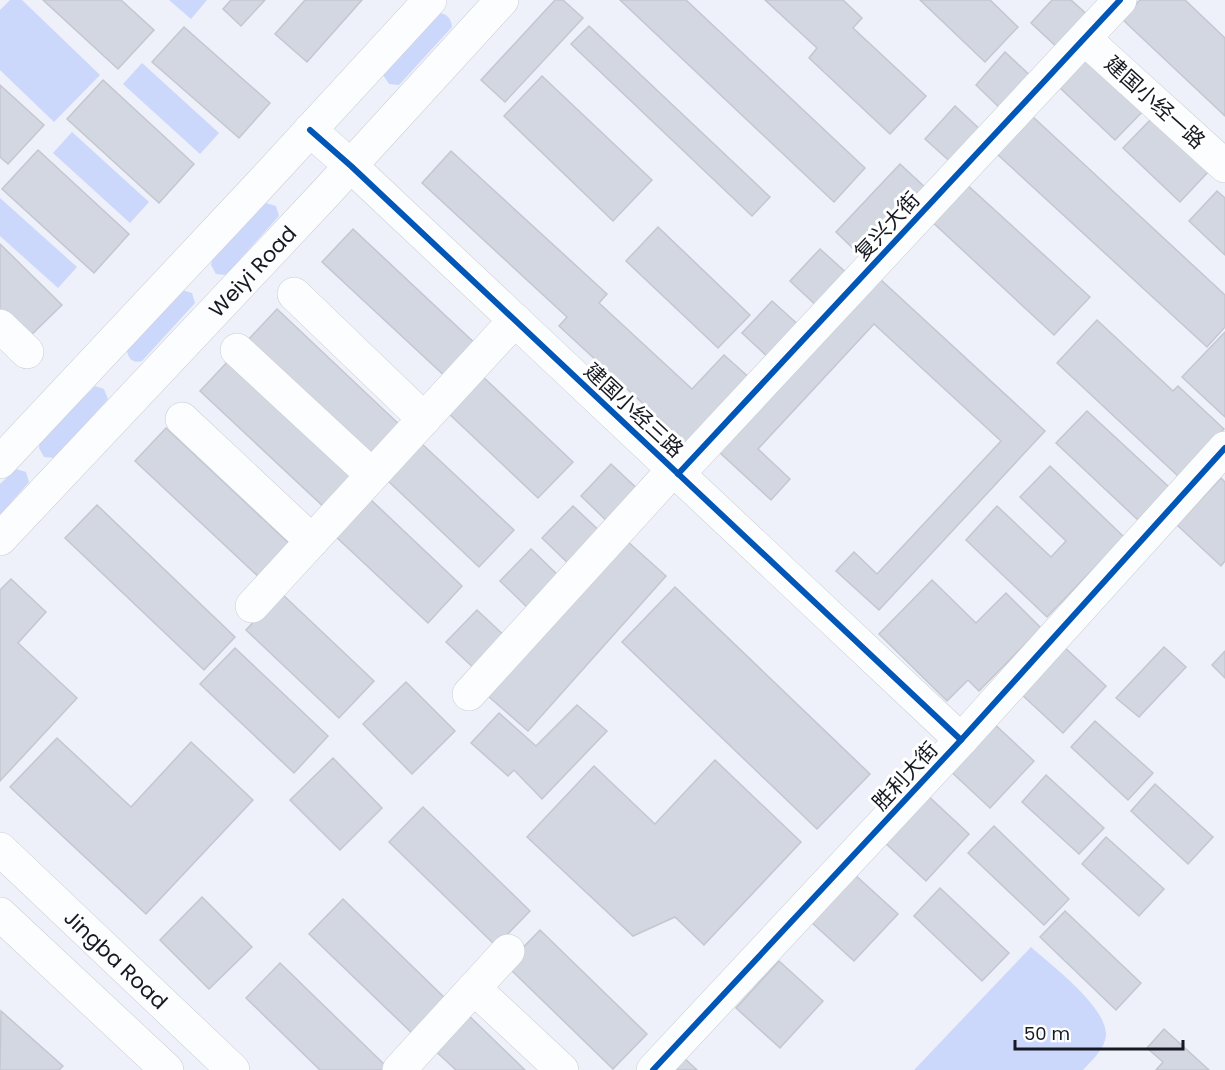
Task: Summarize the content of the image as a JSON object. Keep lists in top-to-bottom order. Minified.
{"streets":{"street":["建国小经一路","复兴大街","Weiyi Road","建国小经三路","胜利大街","Jingba Road"]},"crossings":[["建国小经一路","复兴大街"],["复兴大街","建国小经三路"],["Weiyi Road","建国小经三路"],["建国小经三路","胜利大街"]],"scale_bar":"50 m"}
